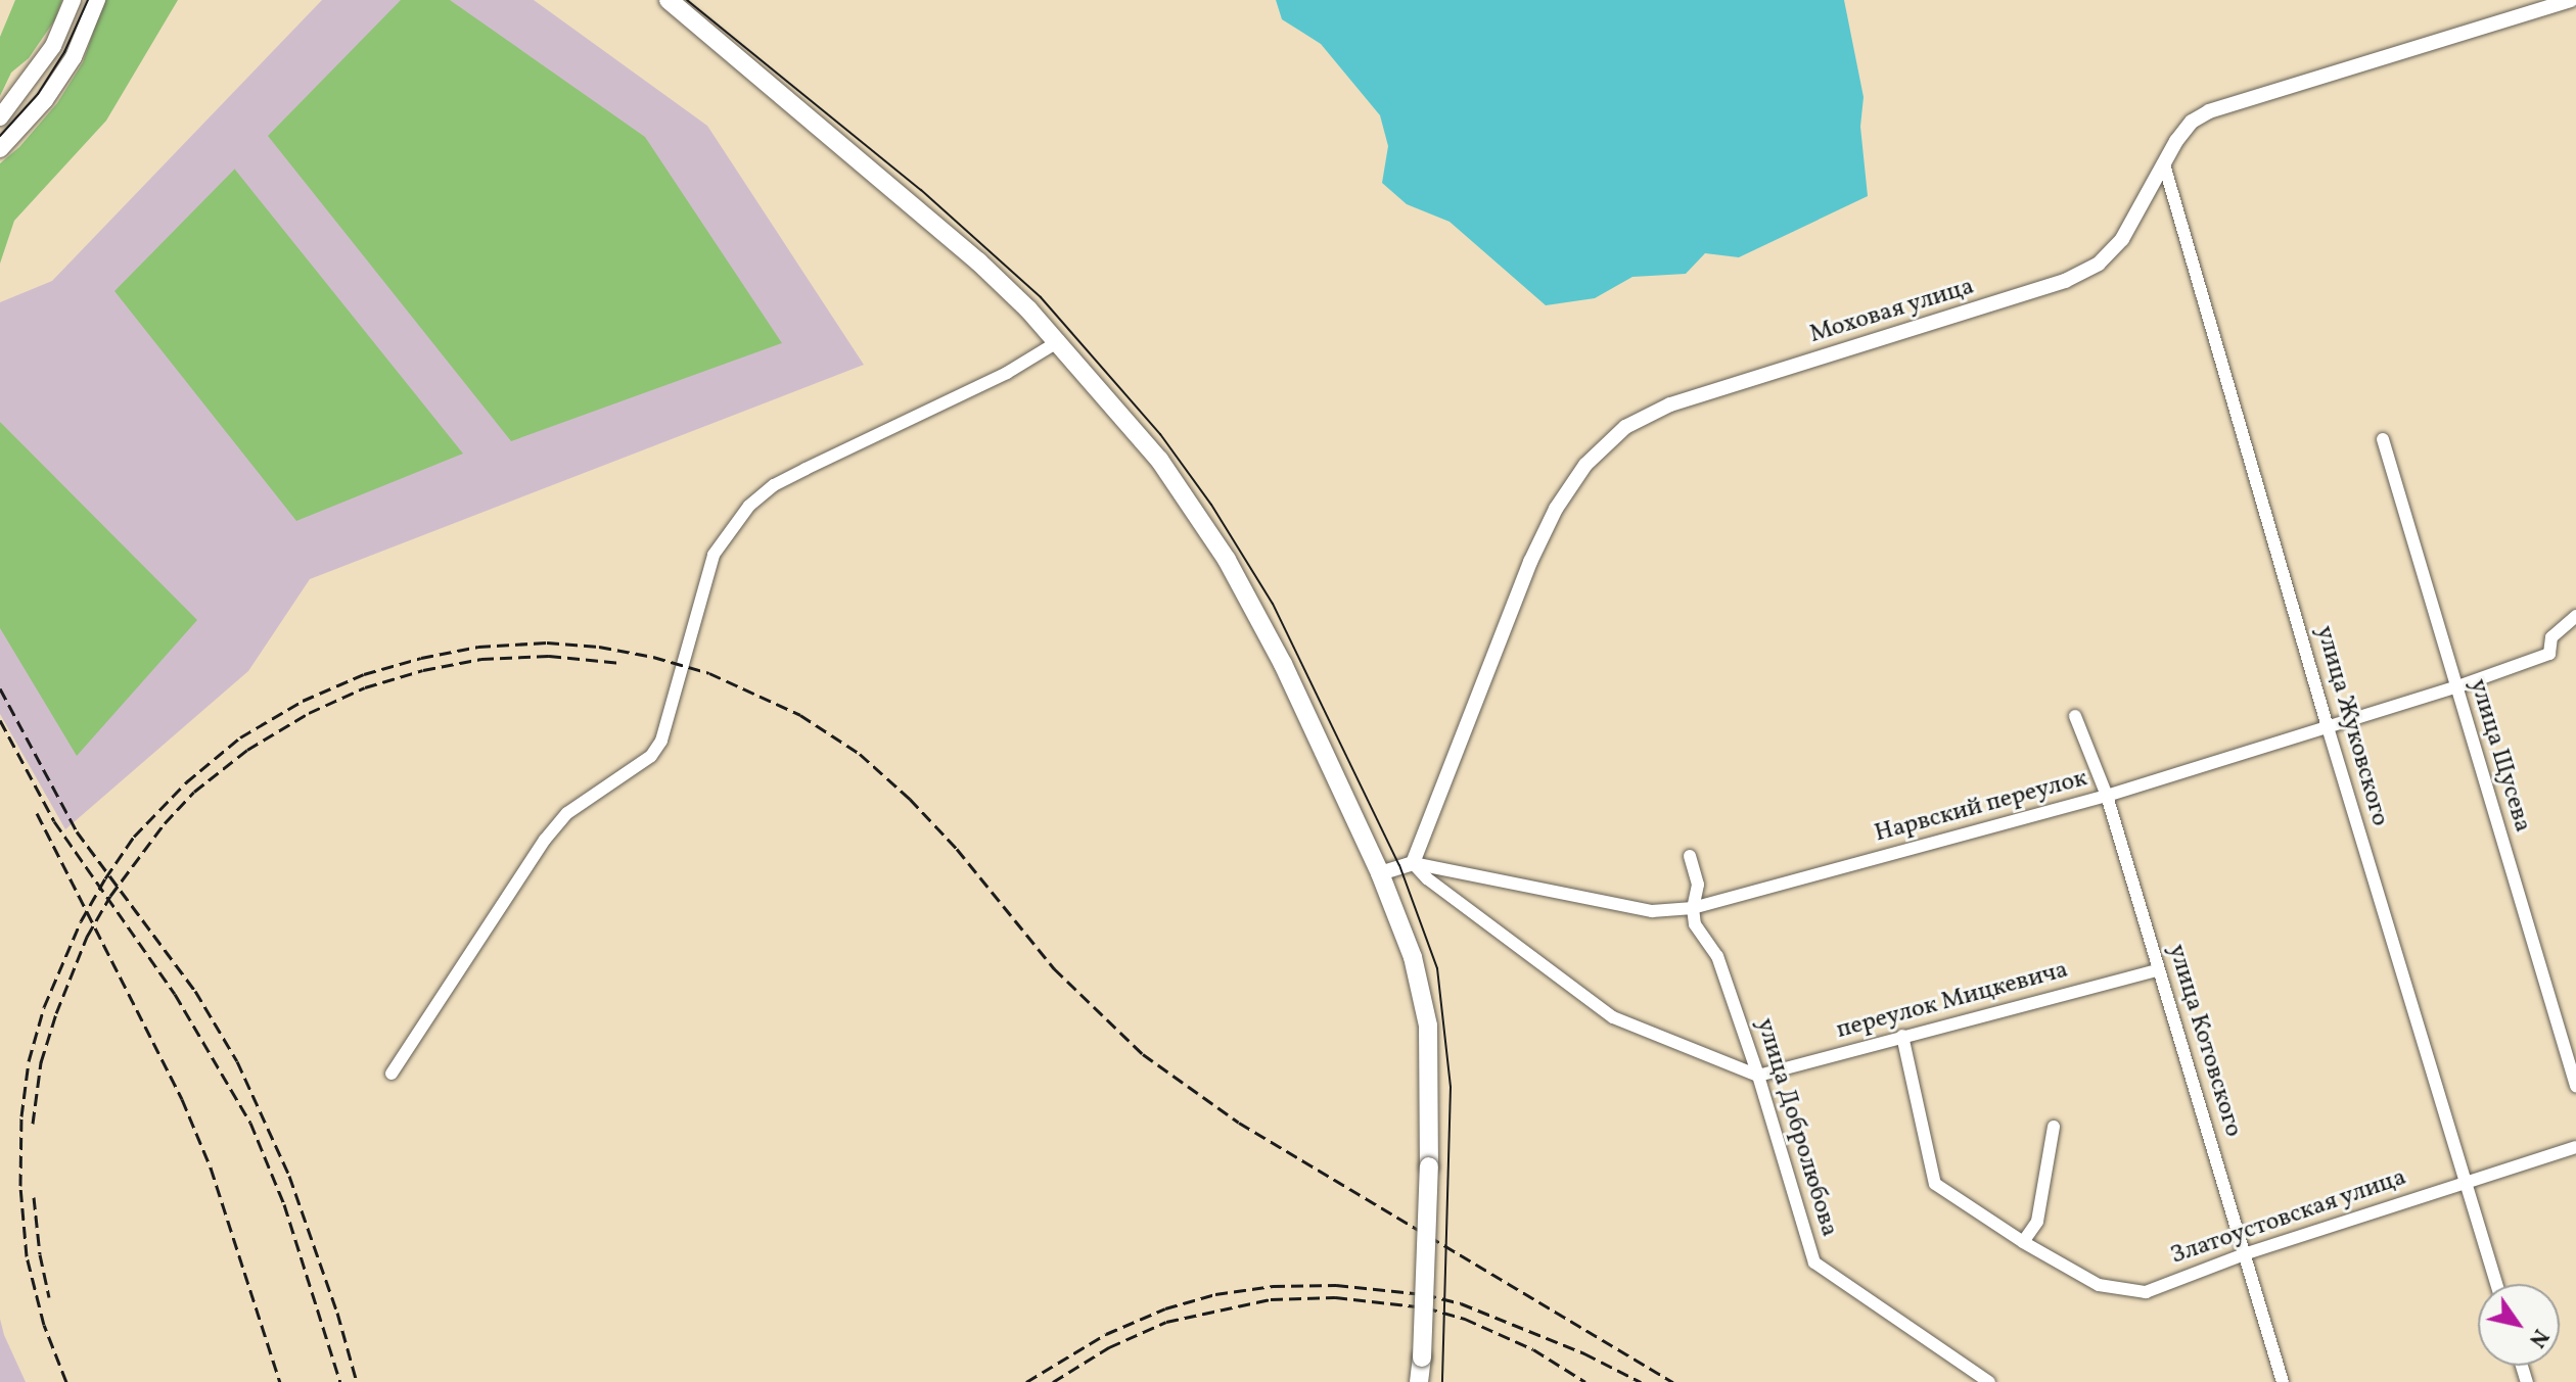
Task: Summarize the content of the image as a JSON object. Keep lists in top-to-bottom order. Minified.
{"streets":{"street":["Моховая улица","улица Жуковского","улица Щусева","Нарвский переулок","переулок Мицкевича","улица Котовского","улица Добролюбова","Златоустовская улица"]},"crossings":[["Моховая улица","улица Жуковского"],["Моховая улица","Нарвский переулок"],["улица Жуковского","Нарвский переулок"],["улица Жуковского","Златоустовская улица"],["улица Щусева","Нарвский переулок"],["Нарвский переулок","улица Котовского"],["Нарвский переулок","улица Добролюбова"],["переулок Мицкевича","улица Котовского"],["переулок Мицкевича","улица Добролюбова"],["переулок Мицкевича","Златоустовская улица"],["улица Котовского","Златоустовская улица"]],"north":"bottom right"}
